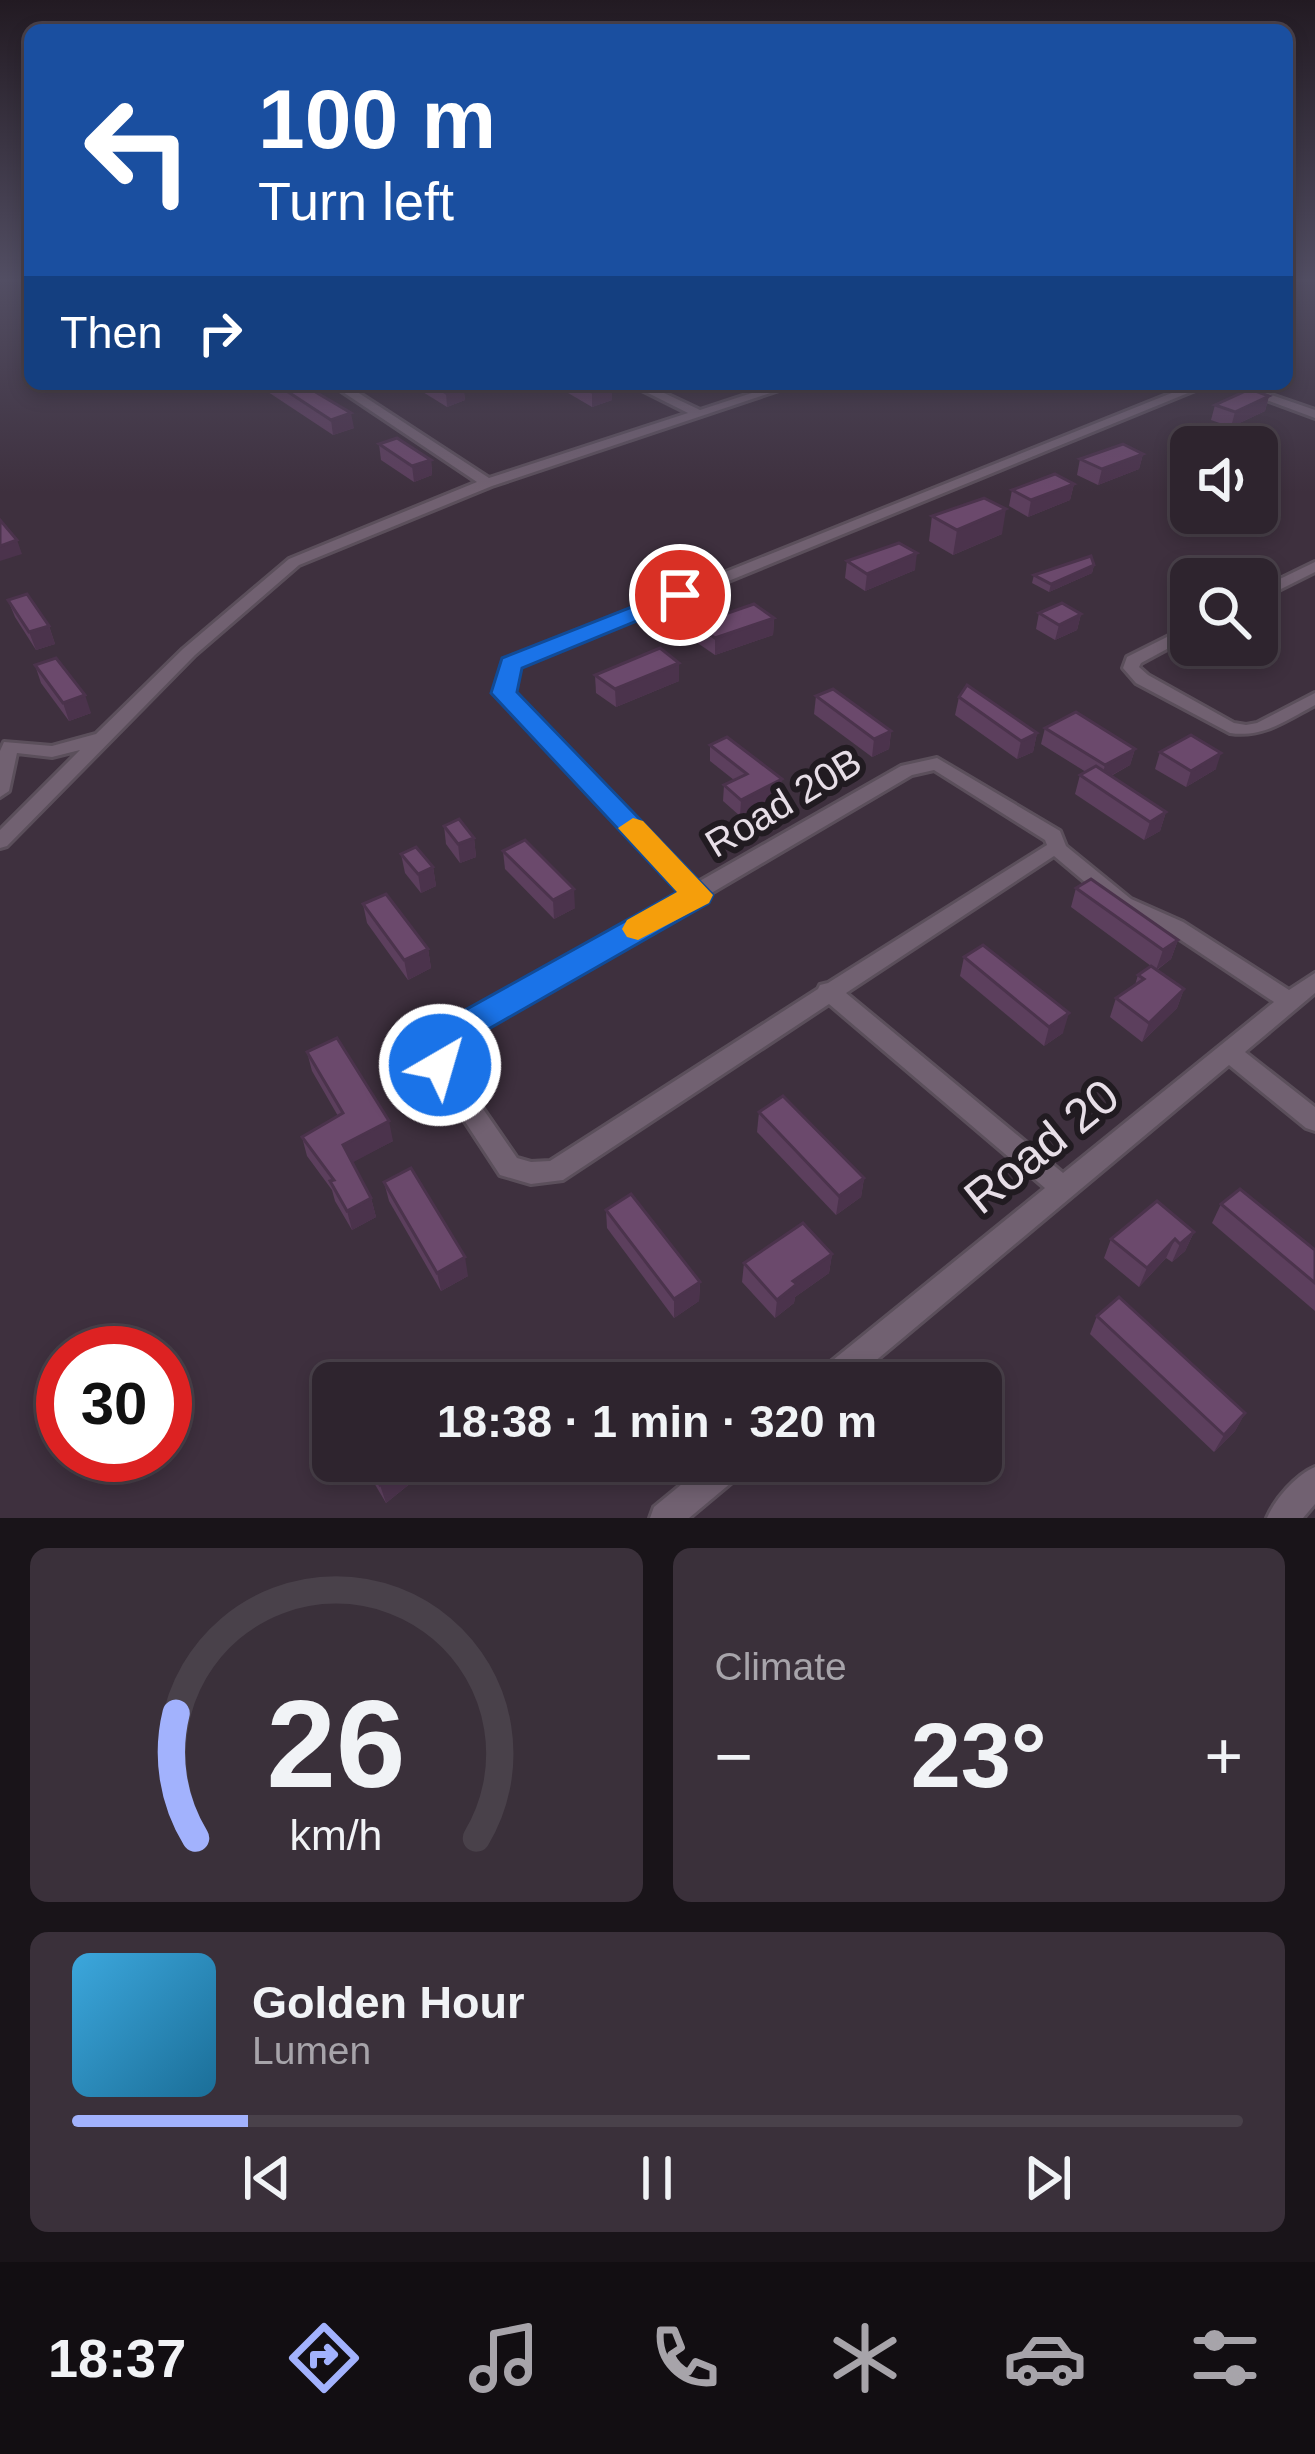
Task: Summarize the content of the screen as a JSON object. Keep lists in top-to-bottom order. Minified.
{"streets":{"street":["Road 20B","Road 20"]},"page":{"turn":["100 m","Turn left"],"then":"Then","limit":"30","trip":"18:38 · 1 min · 320 m","tile":"Climate","heat":["−","23°","+"],"song":["Golden Hour","Lumen"],"tabs":"18:37","gauge":["26","km/h"]}}
